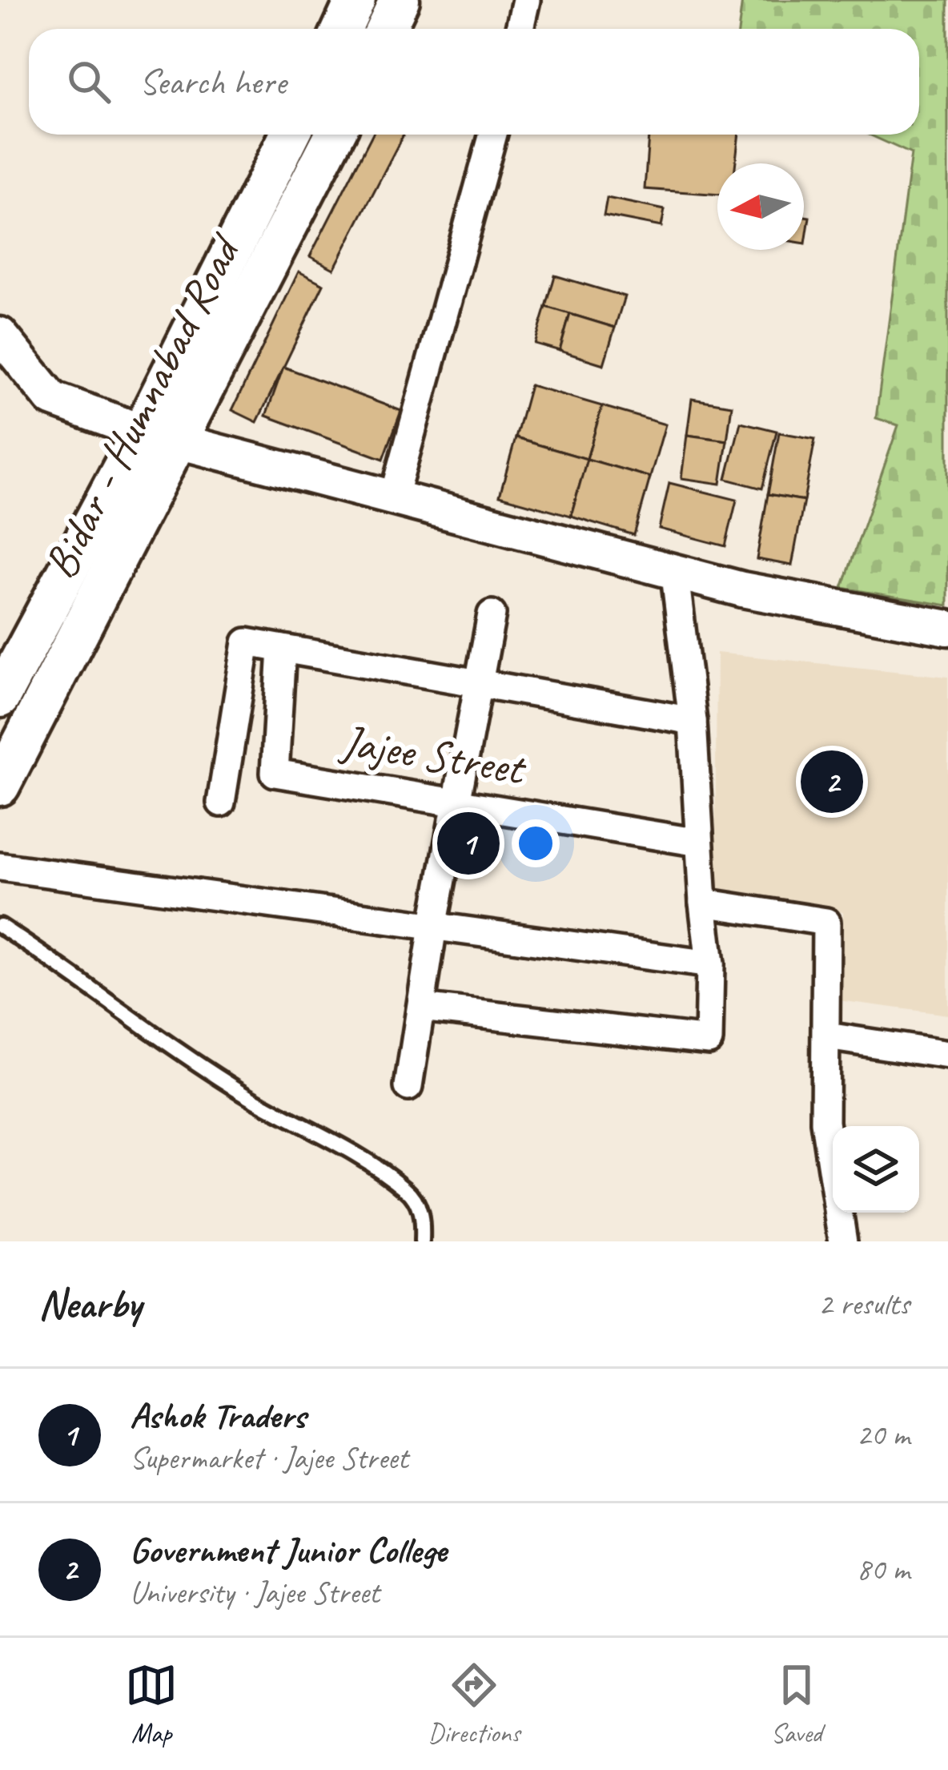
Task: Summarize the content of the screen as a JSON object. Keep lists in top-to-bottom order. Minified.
{"streets":{"main road":["Bidar - Humnabad Road"],"street":["Jajee Street"]},"north":"left","page":{"search":"Search here","pins":["2","1"],"heading":["Nearby","2 results"],"list":[{"mark":"1","name":"Ashok Traders","note":"Supermarket · Jajee Street","value":"20 m"},{"mark":"2","name":"Government Junior College","note":"University · Jajee Street","value":"80 m"}],"nav":["Map","Directions","Saved"]}}
